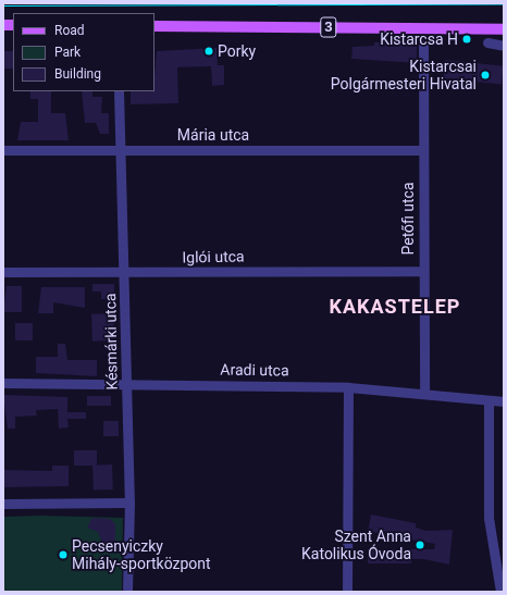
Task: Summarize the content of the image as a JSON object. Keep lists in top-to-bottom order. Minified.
{"streets":{"main road":["3"],"street":["Mária utca","Petőfi utca","Iglói utca","Késmárki utca","Aradi utca"]},"crossings":[["Mária utca","Petőfi utca"],["Mária utca","Késmárki utca"],["Petőfi utca","Iglói utca"],["Petőfi utca","Aradi utca"],["Iglói utca","Késmárki utca"],["Késmárki utca","Aradi utca"]],"districts":["KAKASTELEP"],"places":["Kistarcsa H","Porky","Kistarcsai Polgármesteri Hivatal","Szent Anna Katolikus Óvoda","Pecsenyiczky Mihály-sportközpont"],"legend":["Road","Park","Building"]}
